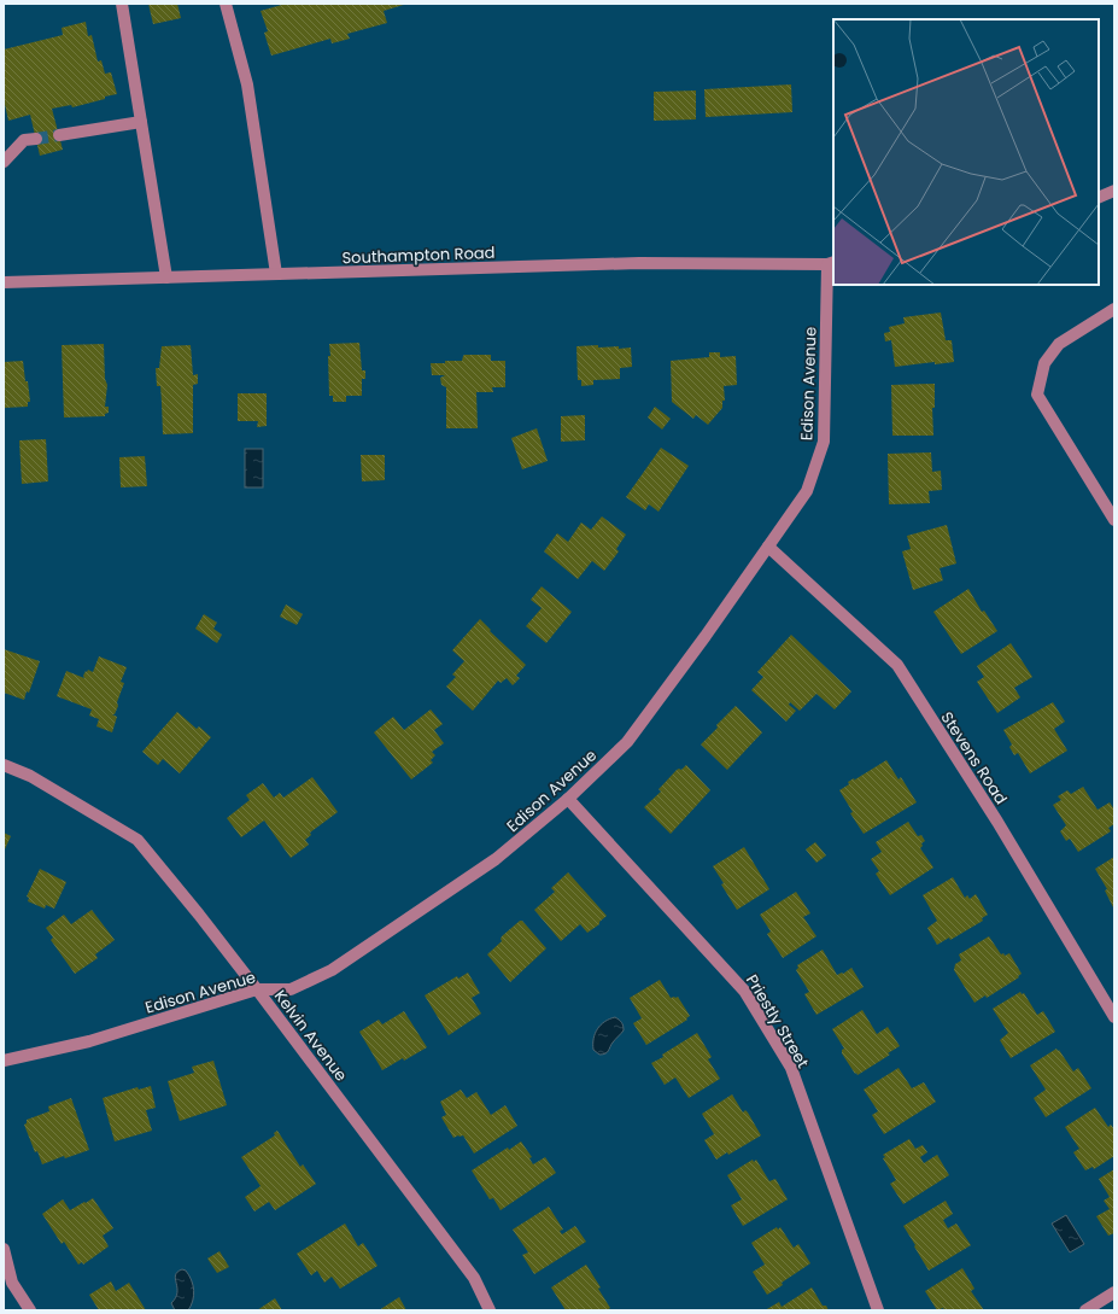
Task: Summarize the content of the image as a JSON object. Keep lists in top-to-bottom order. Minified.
{"streets":{"street":["Southampton Road","Edison Avenue","Stevens Road","Priestly Street","Kelvin Avenue"]},"crossings":[["Southampton Road","Edison Avenue"],["Edison Avenue","Stevens Road"],["Edison Avenue","Priestly Street"],["Edison Avenue","Kelvin Avenue"]]}
